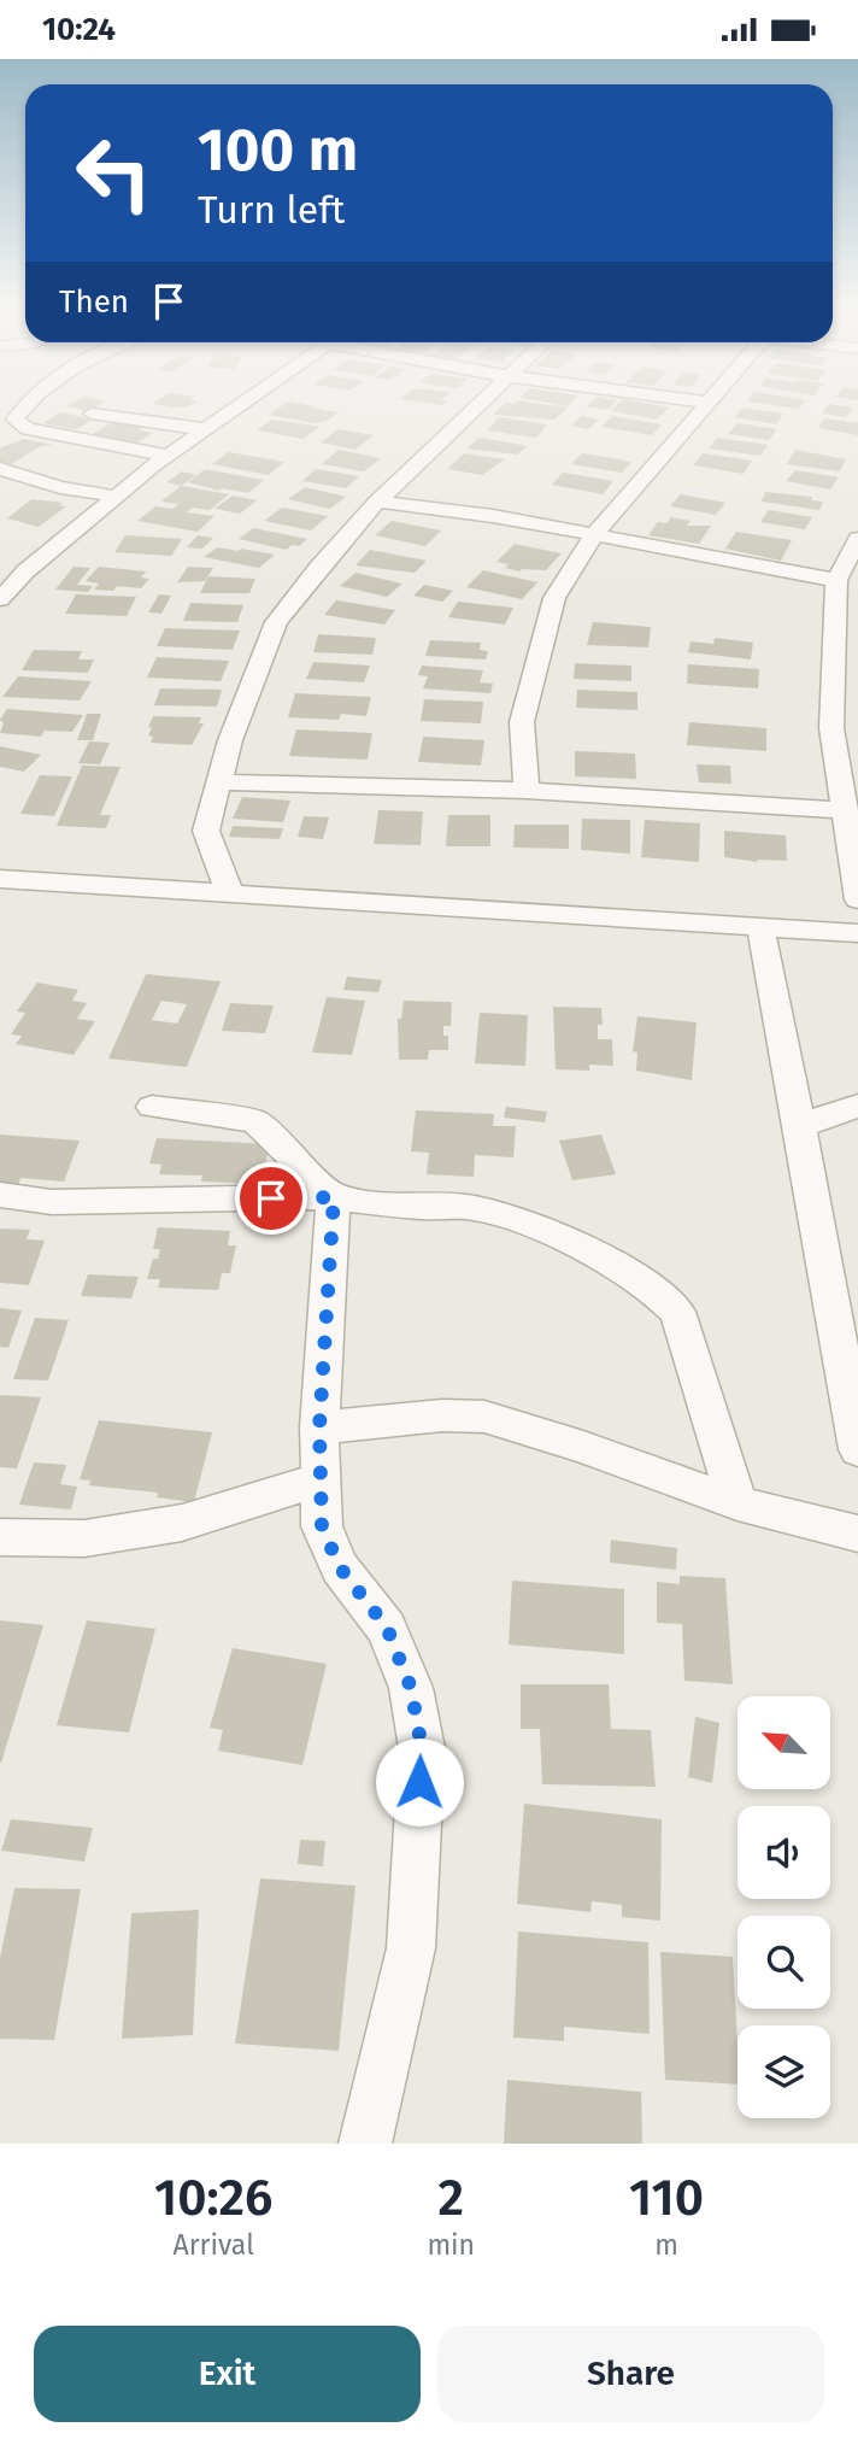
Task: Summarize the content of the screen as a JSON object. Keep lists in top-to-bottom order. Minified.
{"north":"top left","page":{"status":"10:24","turn":["100 m","Turn left"],"then":"Then","eta":["10:26","Arrival","2","min","110","m"],"buttons":["Exit","Share"]}}
